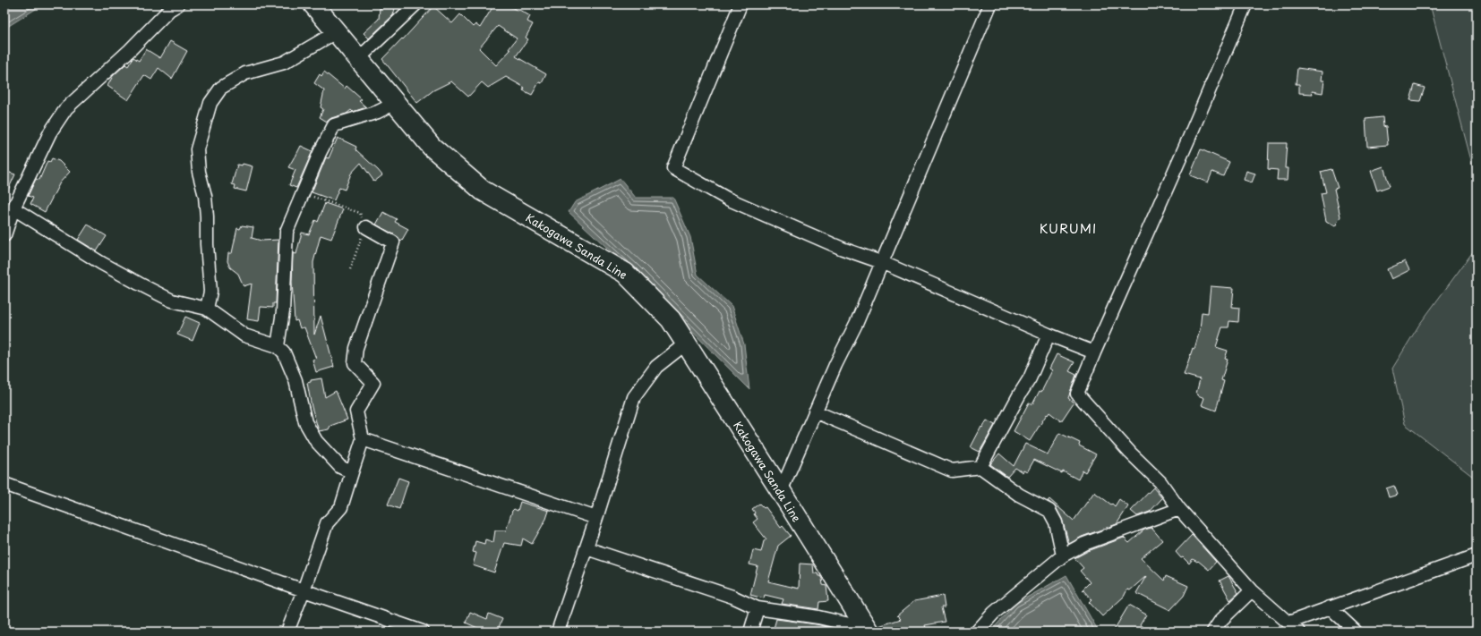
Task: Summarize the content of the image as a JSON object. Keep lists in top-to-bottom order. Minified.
{"streets":{"main road":["Kakogawa Sanda Line"]},"districts":["KURUMI"]}
